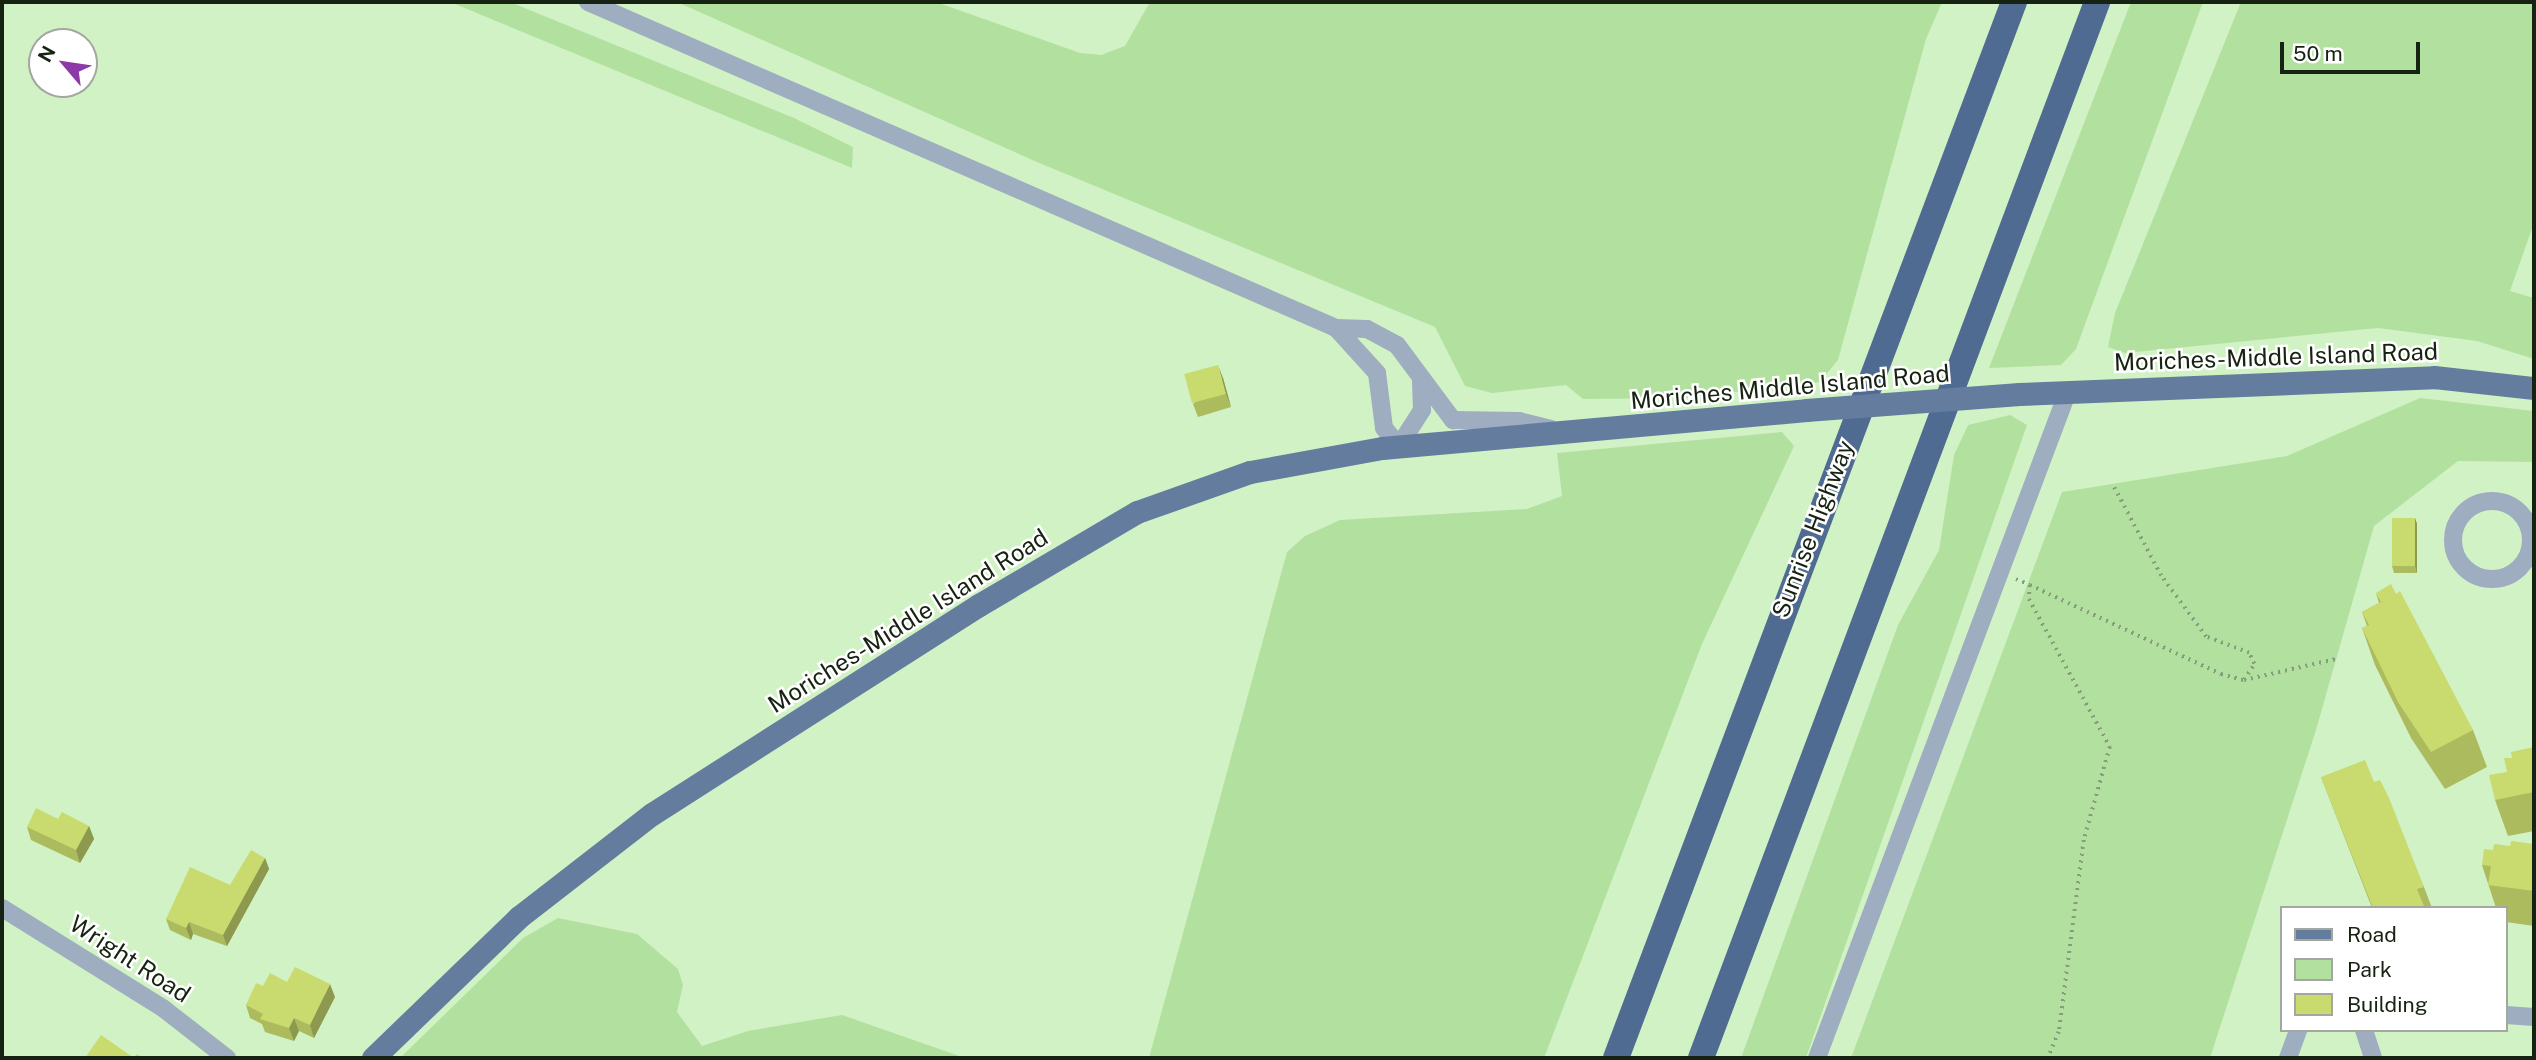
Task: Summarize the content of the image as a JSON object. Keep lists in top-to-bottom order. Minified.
{"streets":{"highway":["Sunrise Highway"],"main road":["Moriches-Middle Island Road","Moriches Middle Island Road"],"street":["Wright Road"]},"crossings":[["Moriches-Middle Island Road","Moriches Middle Island Road"]],"legend":["Road","Park","Building"],"scale_bar":"50 m","north":"top left"}
